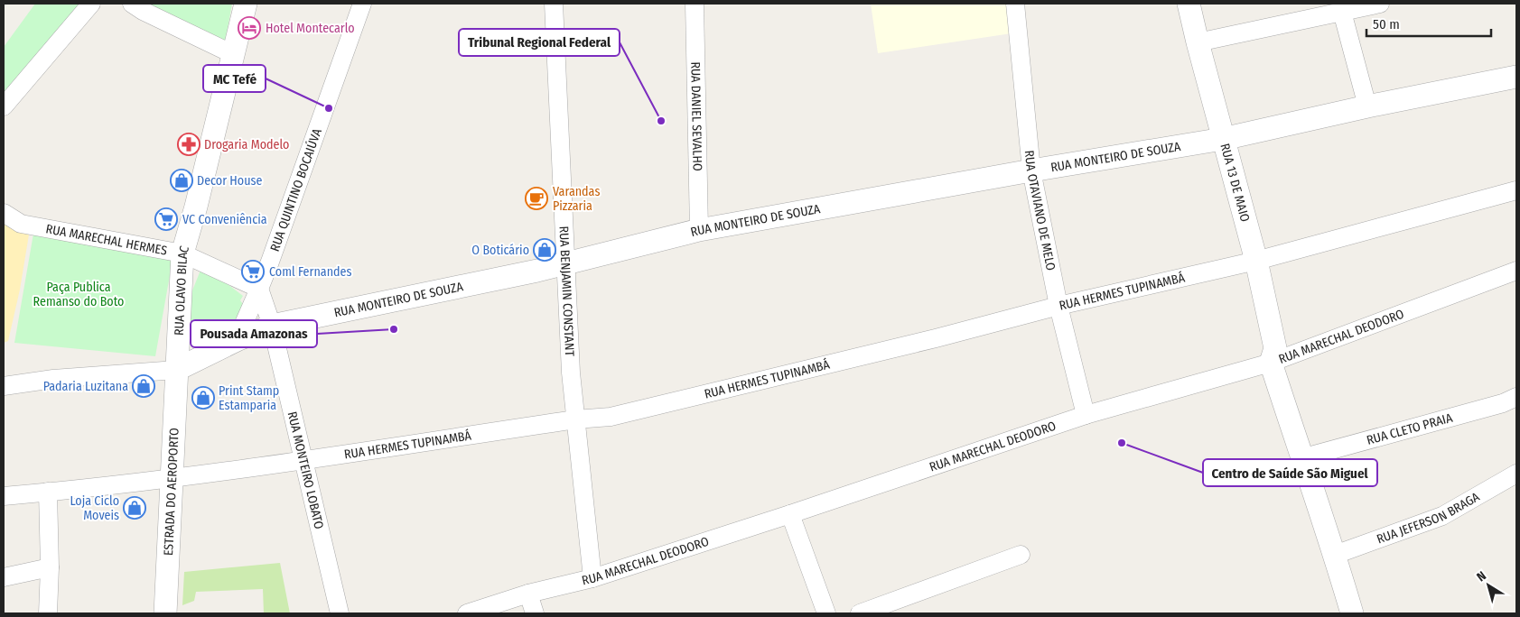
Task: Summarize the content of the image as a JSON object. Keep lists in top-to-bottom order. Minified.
{"streets":{"street":["RUA DANIEL SEVALHO","RUA MONTEIRO DE SOUZA","RUA 13 DE MAIO","RUA QUINTINO BOCAIÚVA","RUA OTAVIANO DE MELO","RUA MARECHAL HERMES","RUA OLAVO BILAC","RUA BENJAMIN CONSTANT","RUA HERMES TUPINAMBÁ","RUA MARECHAL DEODORO","RUA CLETO PRAIA","RUA MONTEIRO LOBATO","ESTRADA DO AEROPORTO","RUA JEFERSON BRAGA"]},"crossings":[["RUA DANIEL SEVALHO","RUA MONTEIRO DE SOUZA"],["RUA MONTEIRO DE SOUZA","RUA 13 DE MAIO"],["RUA MONTEIRO DE SOUZA","RUA QUINTINO BOCAIÚVA"],["RUA MONTEIRO DE SOUZA","RUA OTAVIANO DE MELO"],["RUA MONTEIRO DE SOUZA","RUA OLAVO BILAC"],["RUA MONTEIRO DE SOUZA","RUA BENJAMIN CONSTANT"],["RUA MONTEIRO DE SOUZA","RUA MONTEIRO LOBATO"],["RUA MONTEIRO DE SOUZA","ESTRADA DO AEROPORTO"],["RUA 13 DE MAIO","RUA HERMES TUPINAMBÁ"],["RUA 13 DE MAIO","RUA MARECHAL DEODORO"],["RUA QUINTINO BOCAIÚVA","RUA MARECHAL HERMES"],["RUA OTAVIANO DE MELO","RUA HERMES TUPINAMBÁ"],["RUA OTAVIANO DE MELO","RUA MARECHAL DEODORO"],["RUA MARECHAL HERMES","RUA OLAVO BILAC"],["RUA OLAVO BILAC","ESTRADA DO AEROPORTO"],["RUA BENJAMIN CONSTANT","RUA HERMES TUPINAMBÁ"],["RUA BENJAMIN CONSTANT","RUA MARECHAL DEODORO"],["RUA HERMES TUPINAMBÁ","RUA MONTEIRO LOBATO"],["RUA HERMES TUPINAMBÁ","ESTRADA DO AEROPORTO"]],"parks":["Paça Publica Remanso do Boto"],"places":{"hotel":["Hotel Montecarlo"],"other":["MC Tefé","Tribunal Regional Federal","Pousada Amazonas","Centro de Saúde São Miguel"],"pharmacy":["Drogaria Modelo"],"shop":["Decor House","O Boticário","Padaria Luzitana","Print Stamp Estamparia","Loja Ciclo Moveis"],"cafe":["Varandas Pizzaria"],"supermarket":["VC Conveniência","Coml Fernandes"]},"scale_bar":"50 m","north":"top left"}
